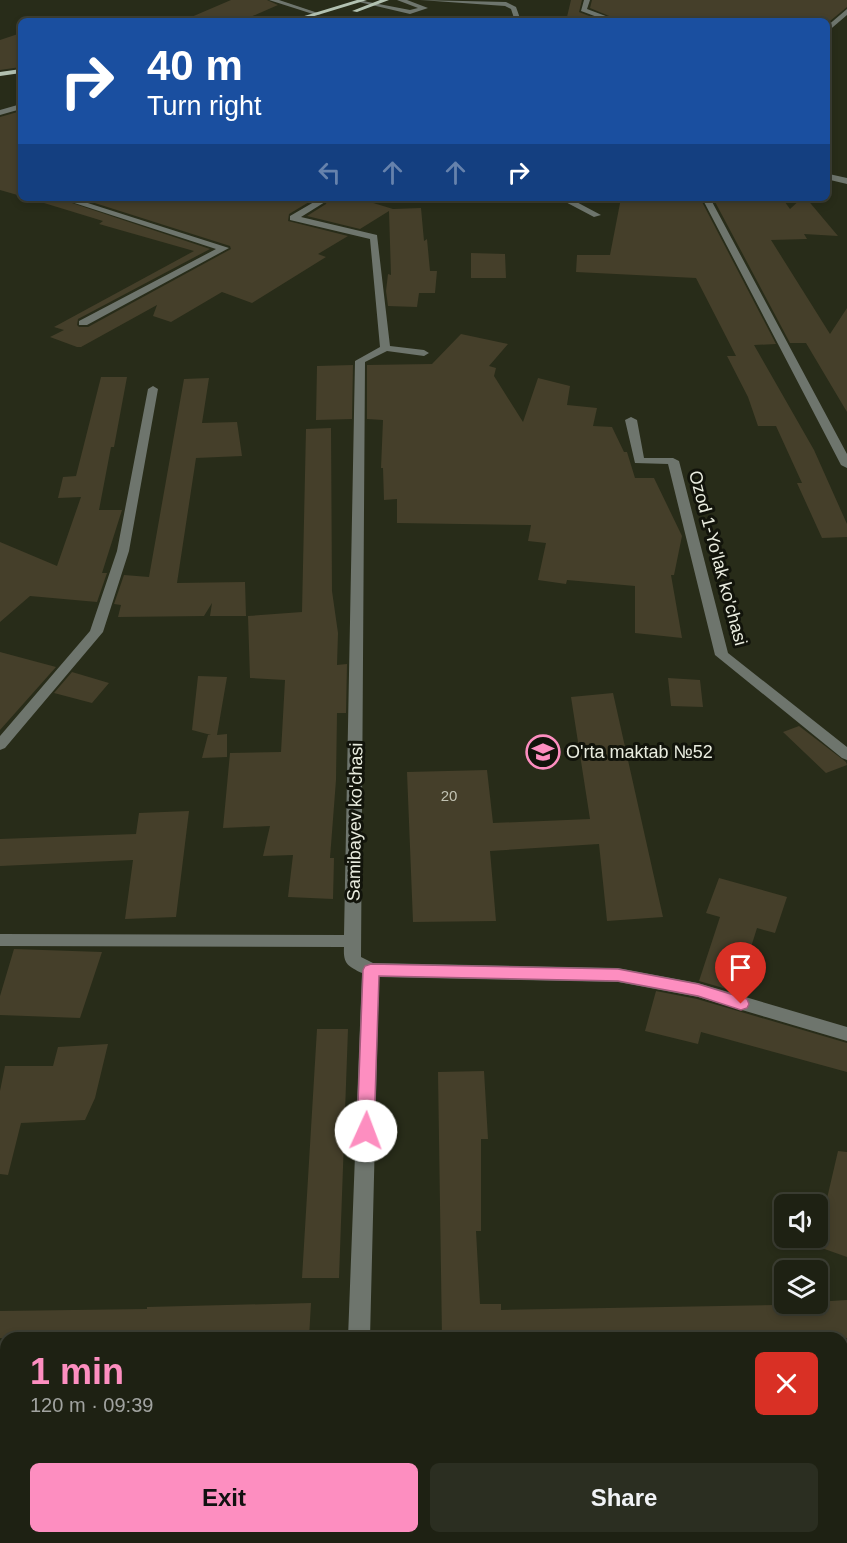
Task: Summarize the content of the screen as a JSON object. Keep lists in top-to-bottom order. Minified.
{"streets":{"street":["Ozod 1-Yo'lak ko'chasi","Samibayev ko'chasi"]},"places":{"school or university":["O'rta maktab №52"]},"house_numbers":["20"],"page":{"turn":["40 m","Turn right"],"heading":["1 min","120 m · 09:39"],"buttons":["Exit","Share"]}}
